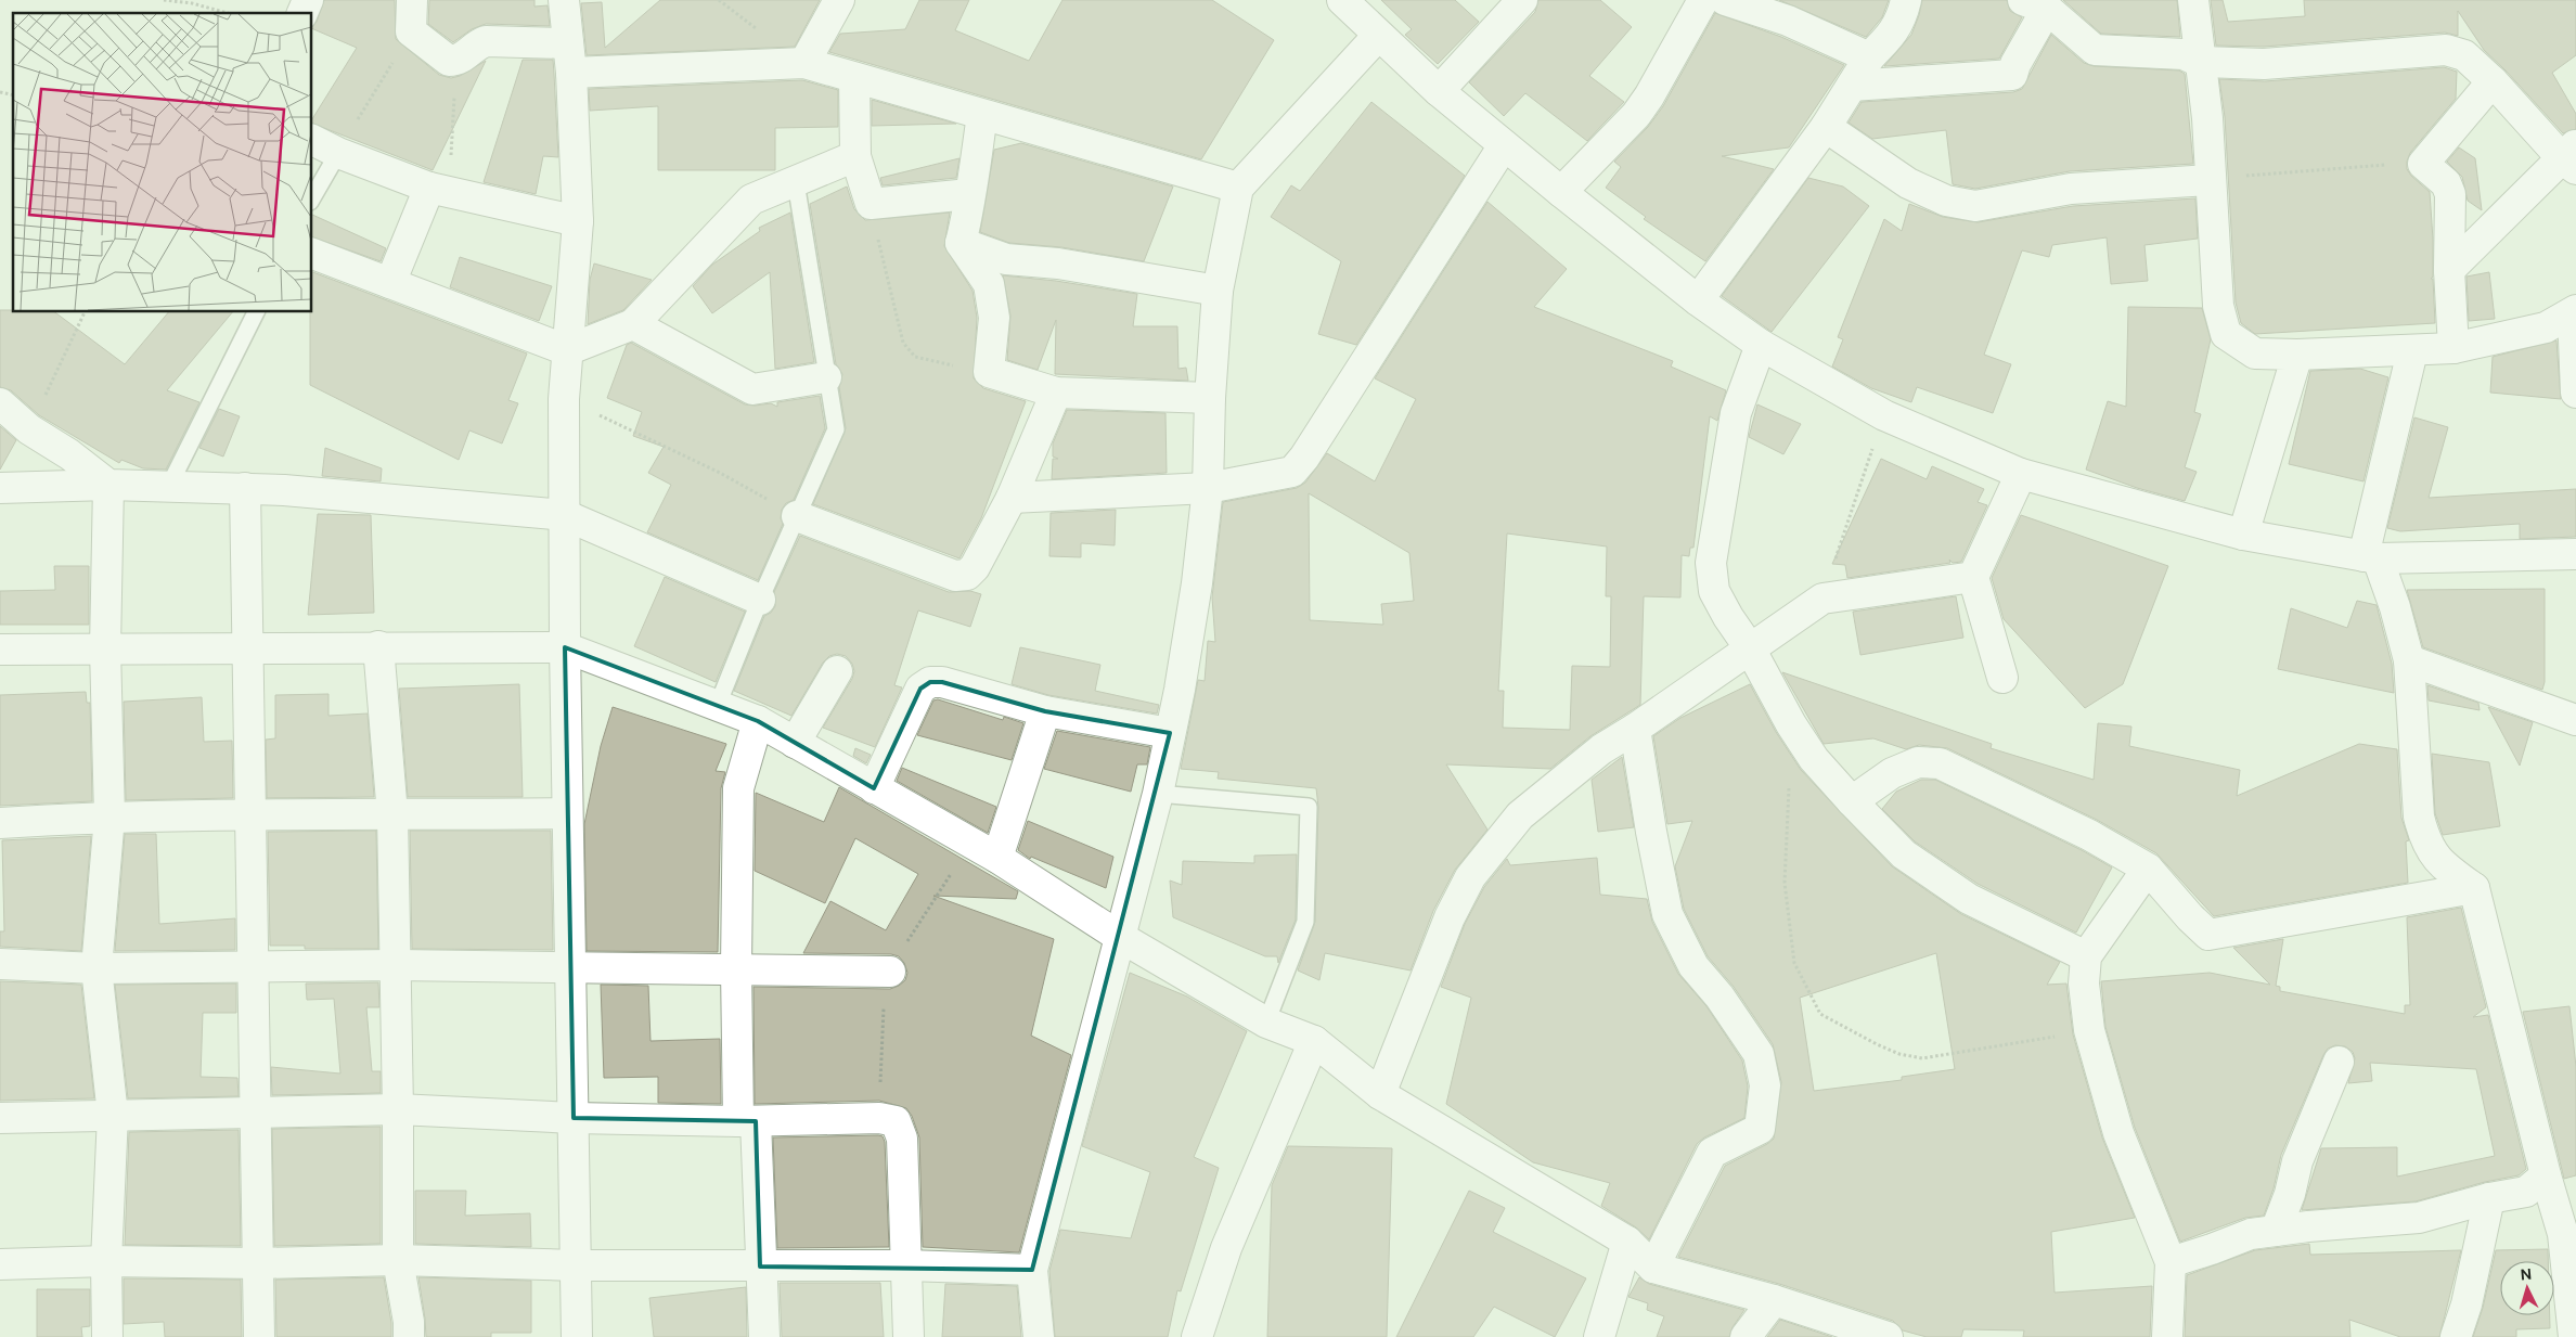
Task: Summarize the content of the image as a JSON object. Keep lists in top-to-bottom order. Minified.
{"north":"top"}
